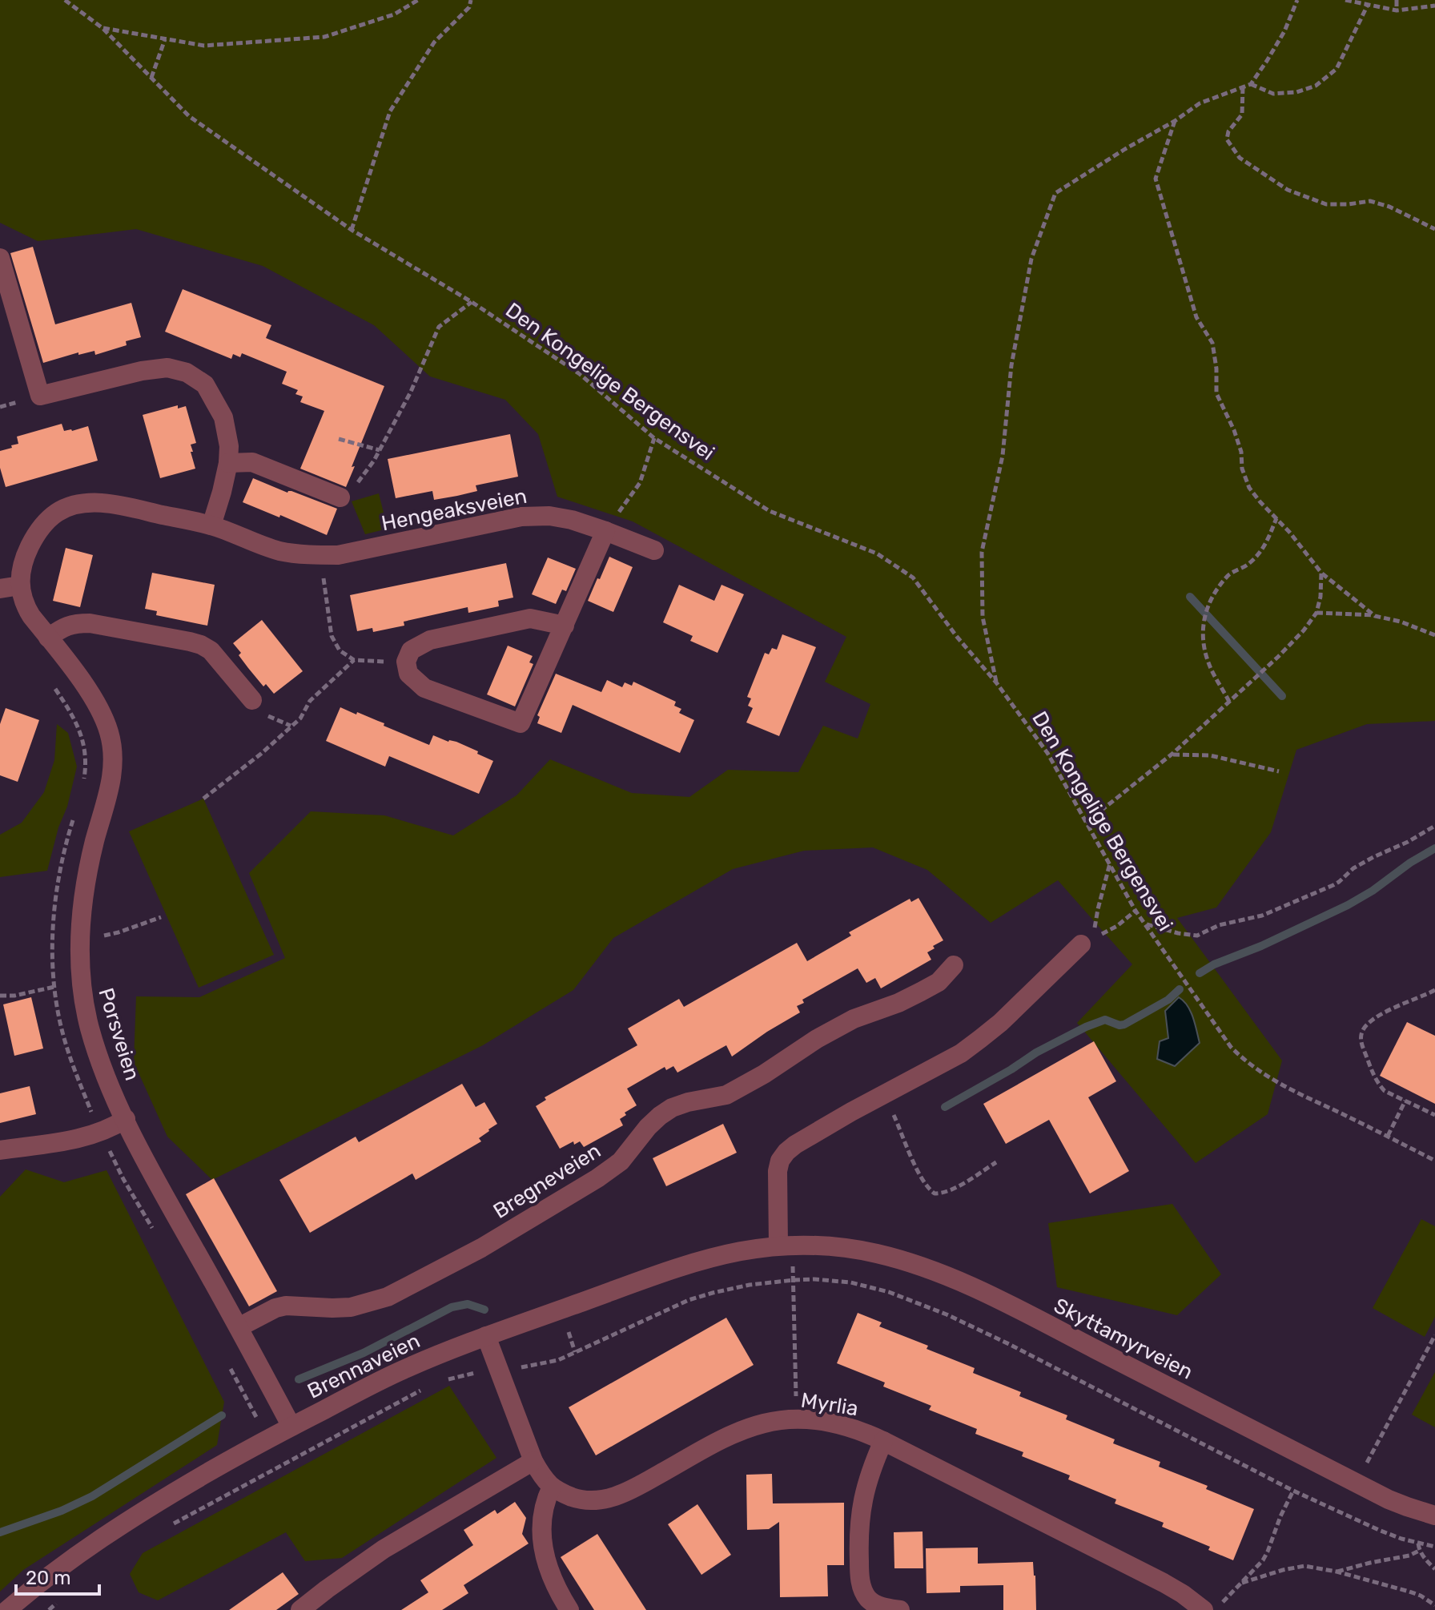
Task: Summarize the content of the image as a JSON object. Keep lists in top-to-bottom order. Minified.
{"streets":{"street":["Hengeaksveien","Porsveien","Bregneveien","Skyttamyrveien","Brennaveien","Myrlia"],"path":["Den Kongelige Bergensvei"]},"crossings":[["Hengeaksveien","Porsveien"],["Porsveien","Bregneveien"],["Porsveien","Brennaveien"],["Skyttamyrveien","Brennaveien"]],"scale_bar":"20 m"}
